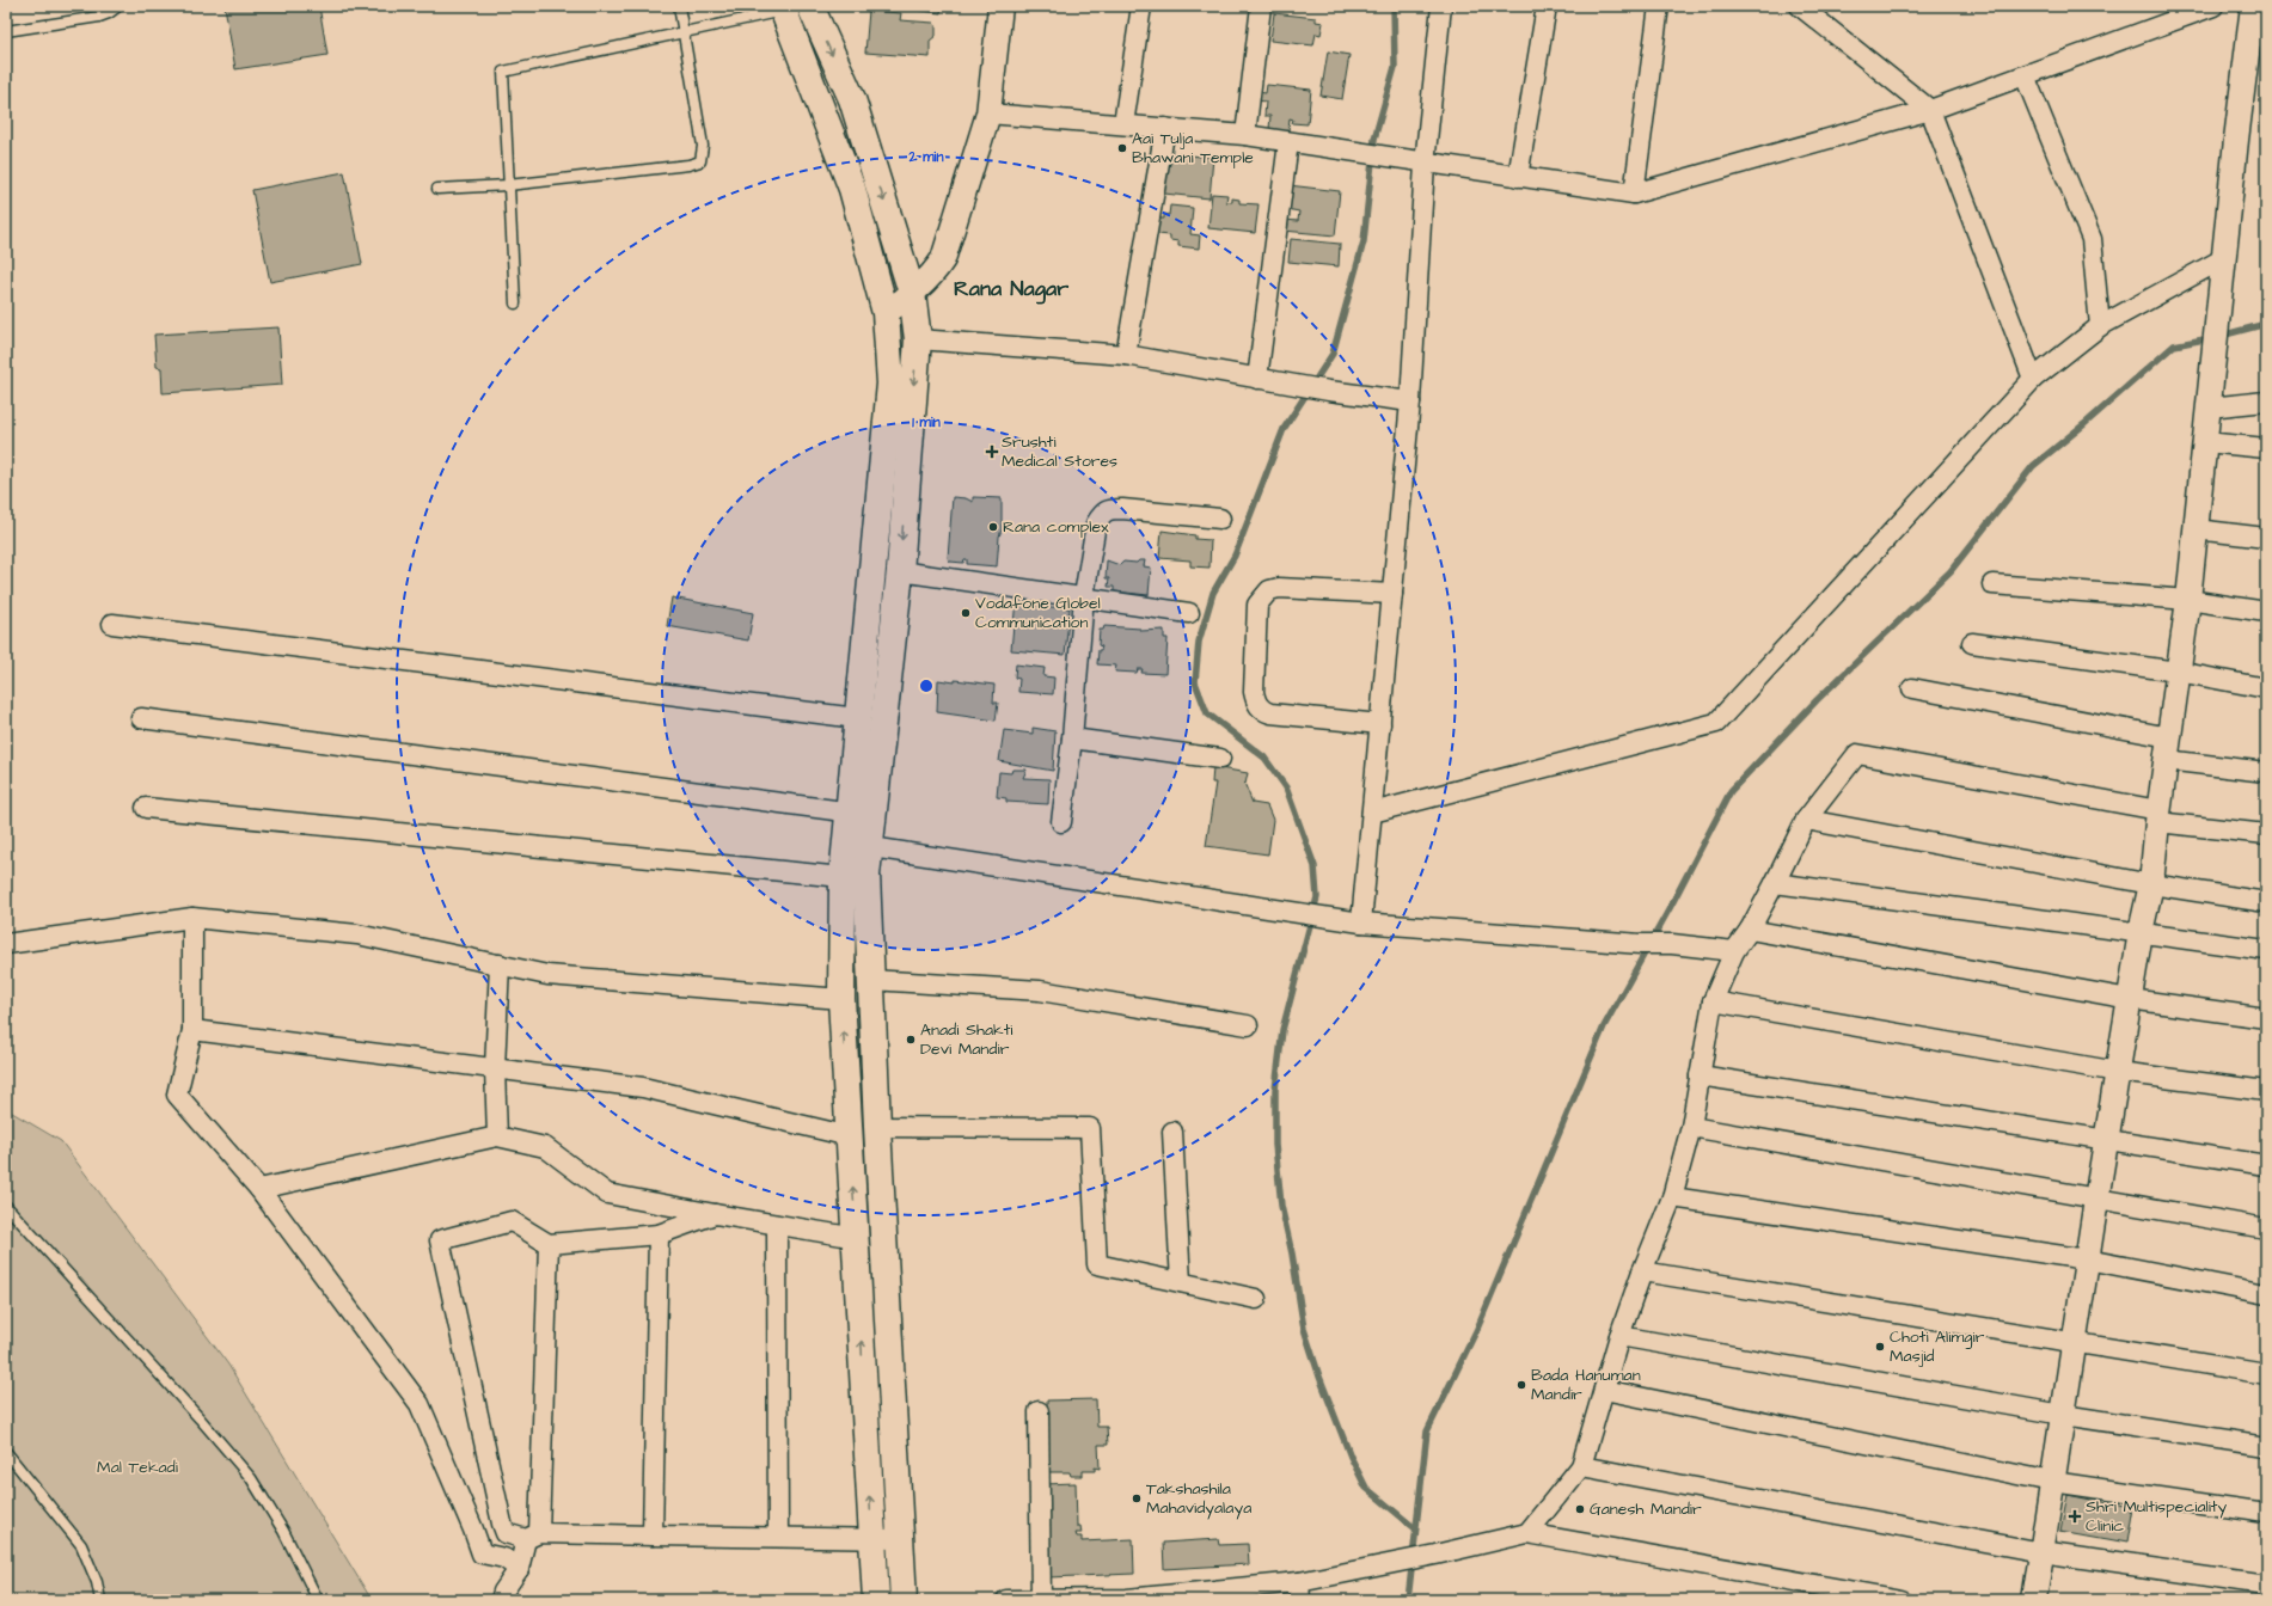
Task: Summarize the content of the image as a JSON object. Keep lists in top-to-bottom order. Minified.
{"districts":["Rana Nagar"],"parks":["Mal Tekadi"],"places":{"other":["Aai Tulja Bhawani Temple","Rana complex","Vodafone Globel Communication","Anadi Shakti Devi Mandir","Choti Alimgir Masjid","Bada Hanuman Mandir","Takshashila Mahavidyalaya","Ganesh Mandir"],"health":["Srushti Medical Stores","Shri Multispeciality Clinic"]},"rings":["2 min","1 min"]}
